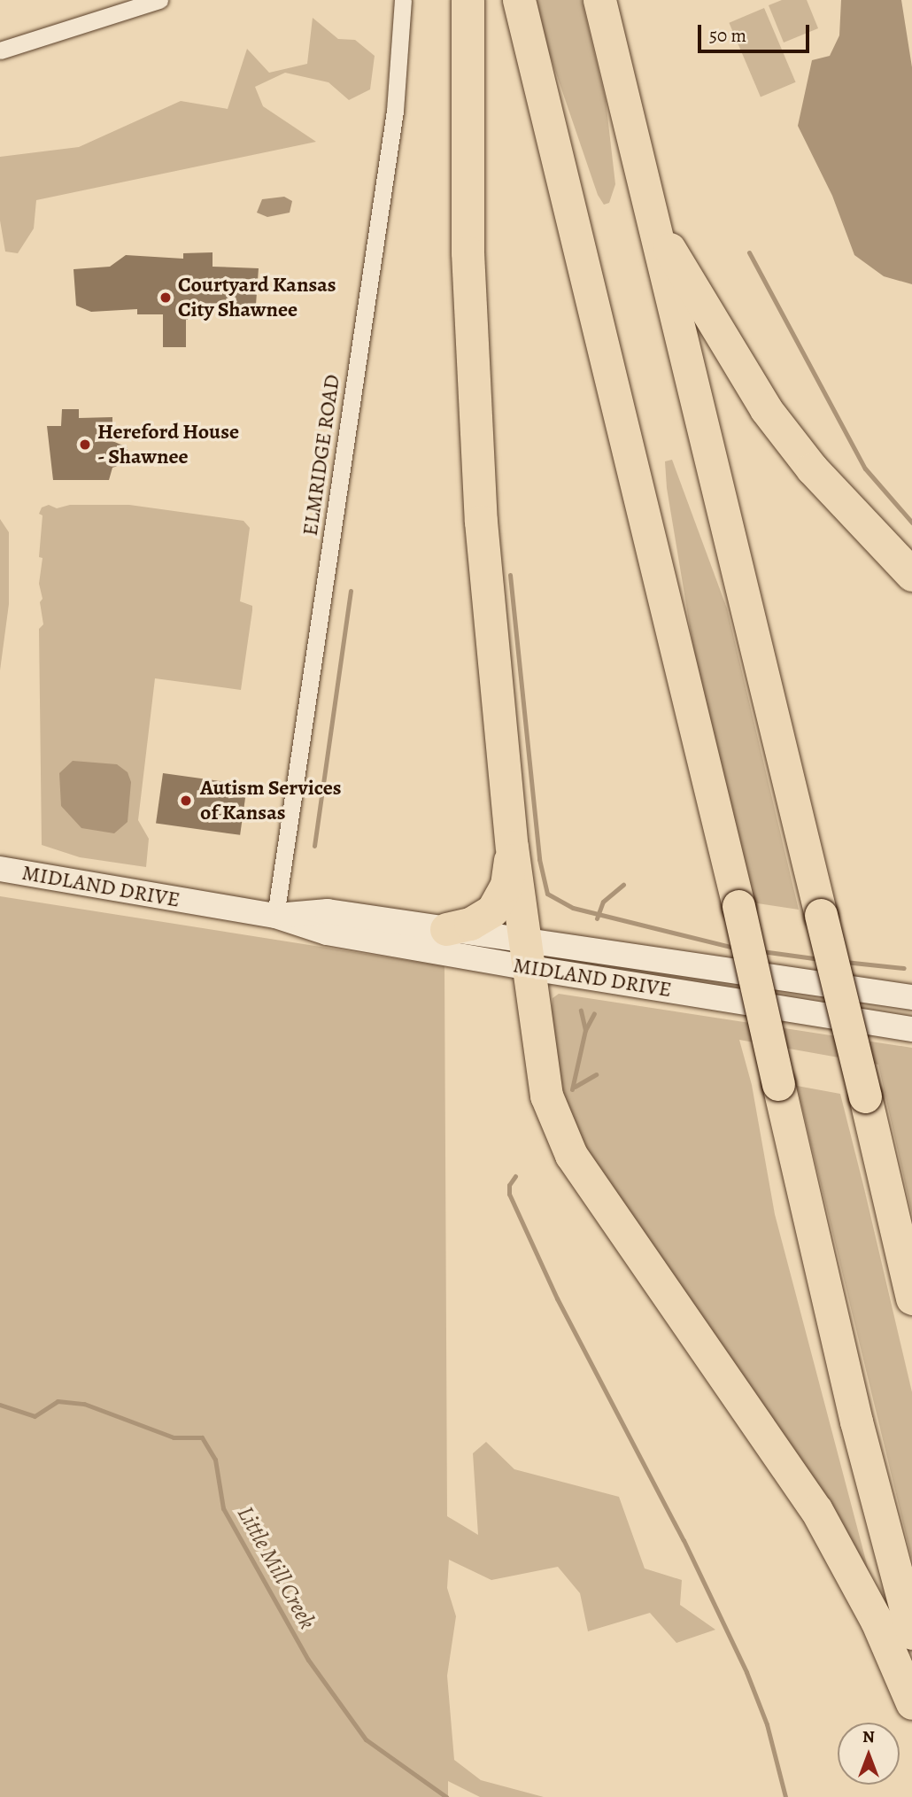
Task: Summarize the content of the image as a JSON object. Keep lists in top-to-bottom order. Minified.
{"streets":{"main road":["MIDLAND DRIVE"],"street":["ELMRIDGE ROAD"]},"crossings":[["ELMRIDGE ROAD","MIDLAND DRIVE"]],"water":["Little Mill Creek"],"places":["Courtyard Kansas City Shawnee","Hereford House - Shawnee","Autism Services of Kansas"],"scale_bar":"50 m","north":"top"}
